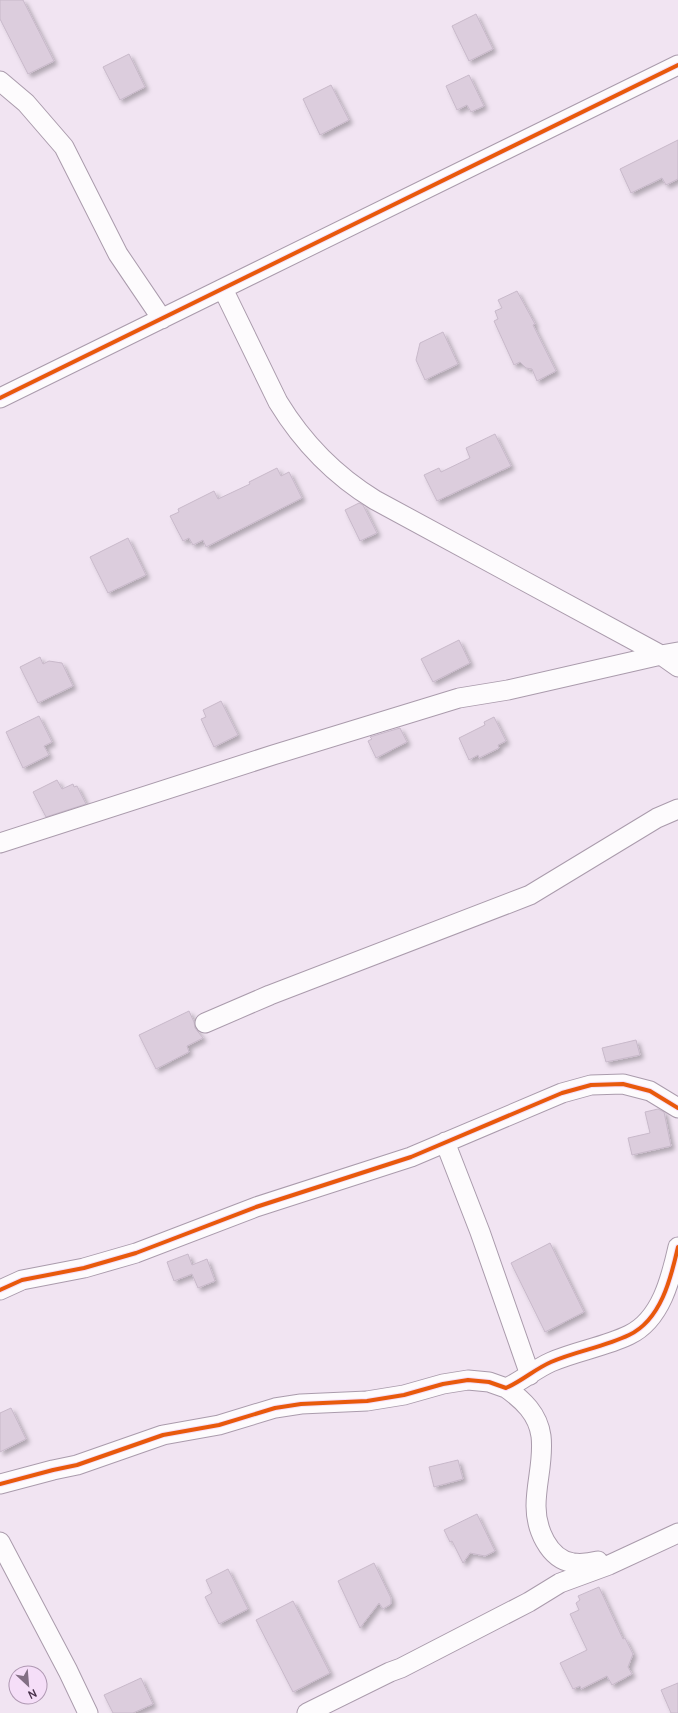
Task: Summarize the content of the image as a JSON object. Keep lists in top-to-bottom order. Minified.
{"north":"bottom right"}
